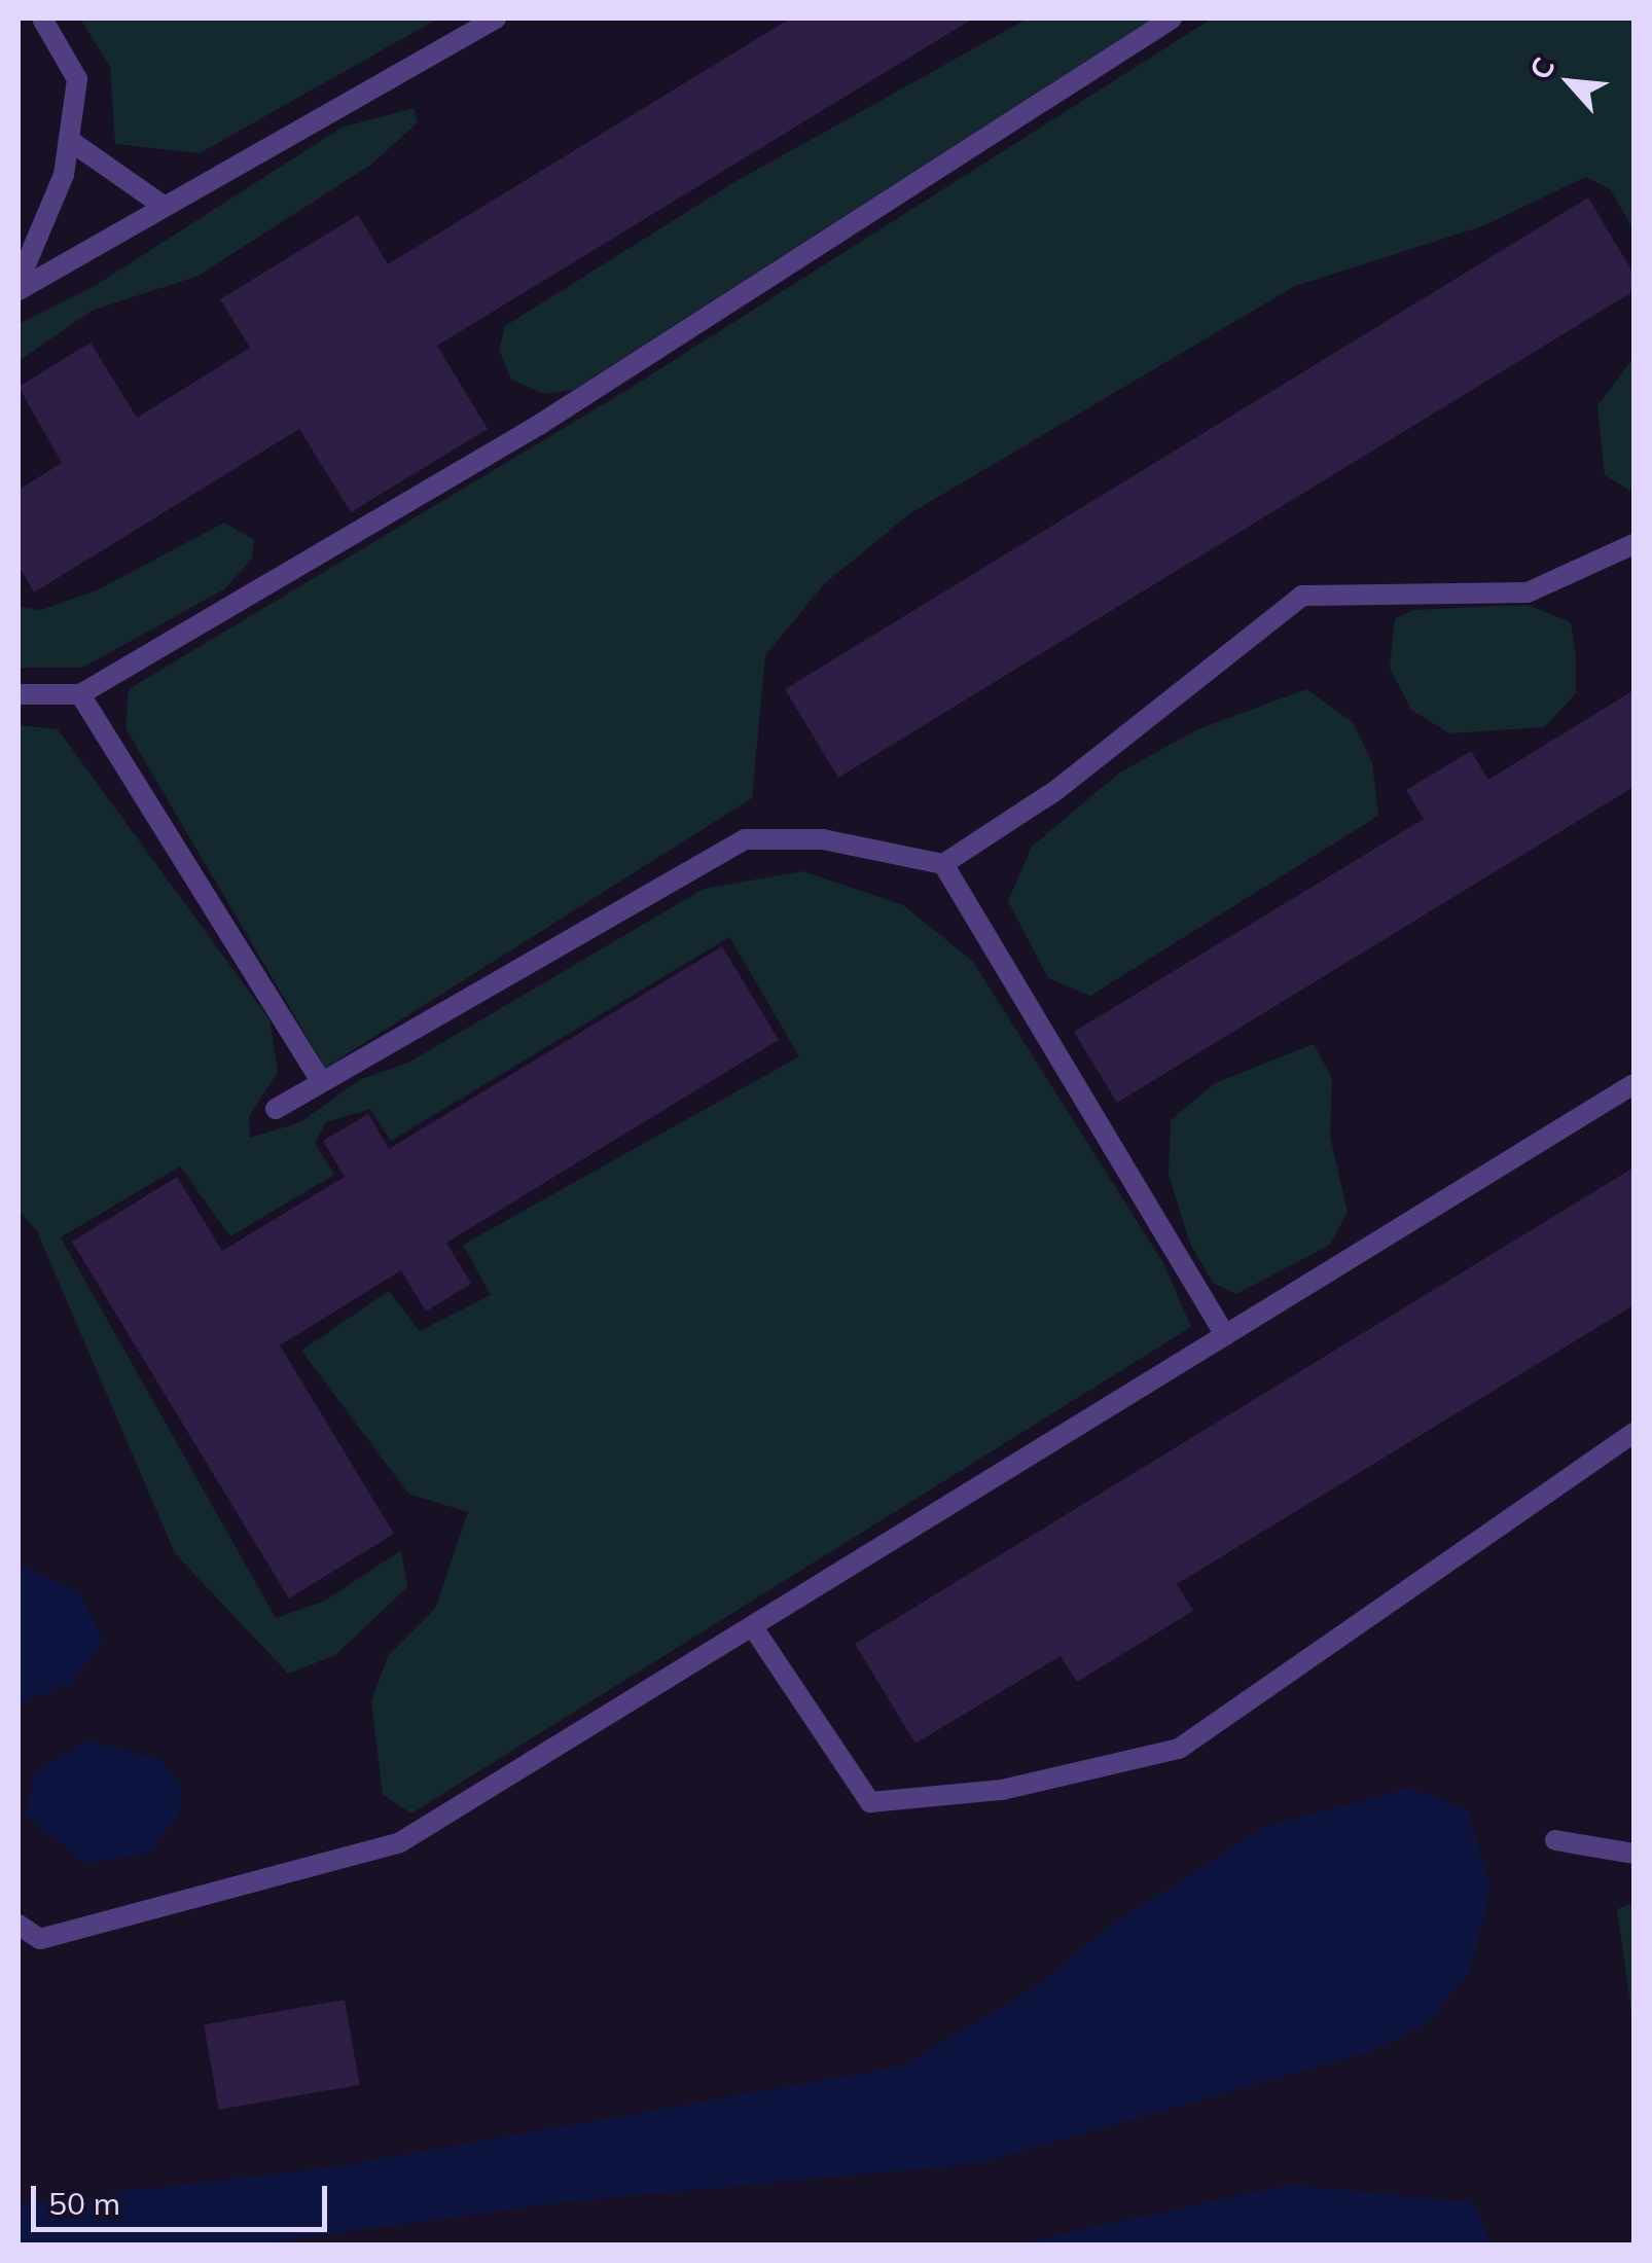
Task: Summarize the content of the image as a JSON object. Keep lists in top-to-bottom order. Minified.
{"scale_bar":"50 m","north":"top left"}
